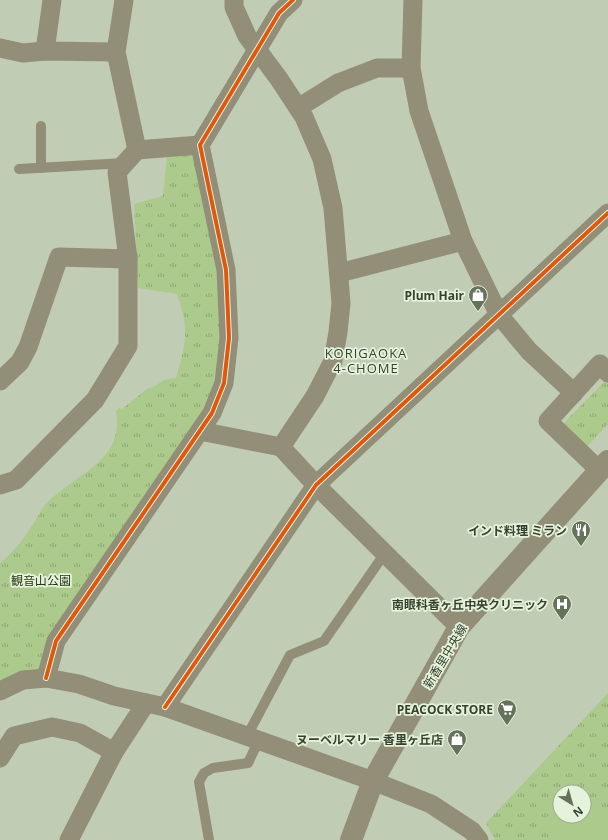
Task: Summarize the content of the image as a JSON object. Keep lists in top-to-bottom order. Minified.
{"streets":{"street":["新香里中央線"]},"districts":["KORIGAOKA 4-CHOME"],"parks":["観音山公園"],"places":{"shop":["Plum Hair","ヌーベルマリー 香里ヶ丘店"],"restaurant":["インド料理 ミラン"],"hospital":["南眼科香ヶ丘中央クリニック"],"supermarket":["PEACOCK STORE"]},"north":"bottom right"}
